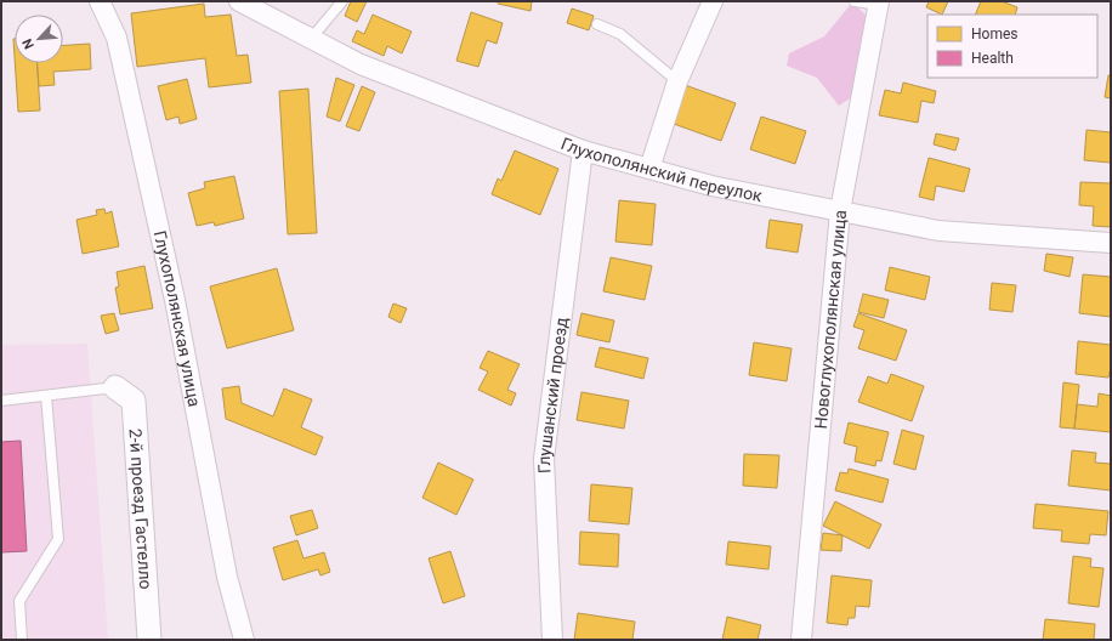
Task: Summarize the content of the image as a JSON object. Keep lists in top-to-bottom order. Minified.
{"streets":{"street":["Глухополянский переулок","Глухополянская улица","Новоглухополянская улица","Глушанский проезд","2-й проезд Гастелло"]},"crossings":[["Глухополянский переулок","Новоглухополянская улица"],["Глухополянский переулок","Глушанский проезд"]],"legend":["Homes","Health"],"north":"bottom left"}
